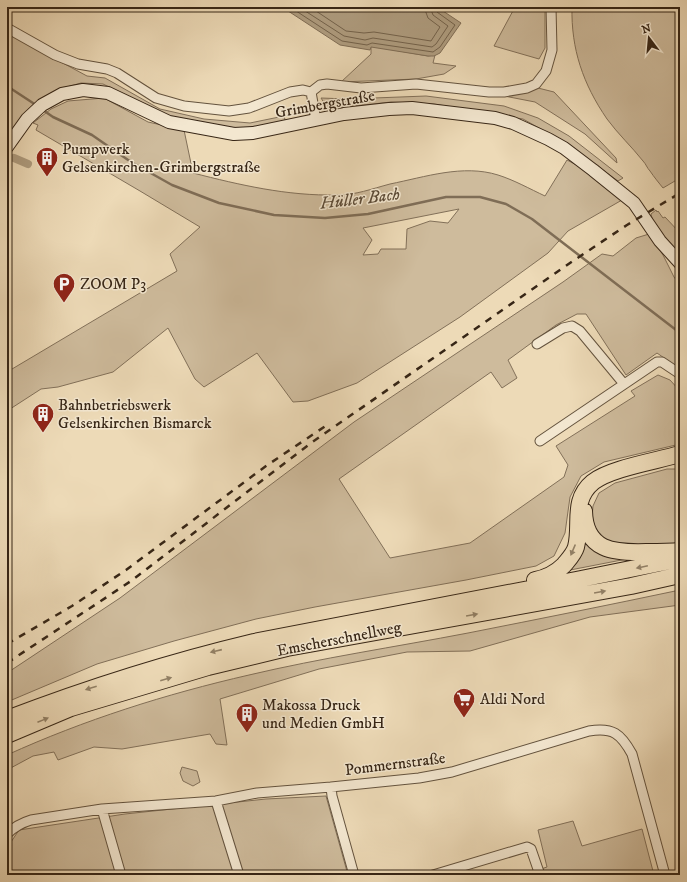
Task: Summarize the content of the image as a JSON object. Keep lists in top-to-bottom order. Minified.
{"streets":{"highway":["Emscherschnellweg"],"street":["Grimbergstraße","Pommernstraße"]},"water":["Hüller Bach"],"places":{"building":["Pumpwerk Gelsenkirchen-Grimbergstraße","Bahnbetriebswerk Gelsenkirchen Bismarck","Makossa Druck und Medien GmbH"],"parking":["ZOOM P3"],"supermarket":["Aldi Nord"]},"north":"top"}
